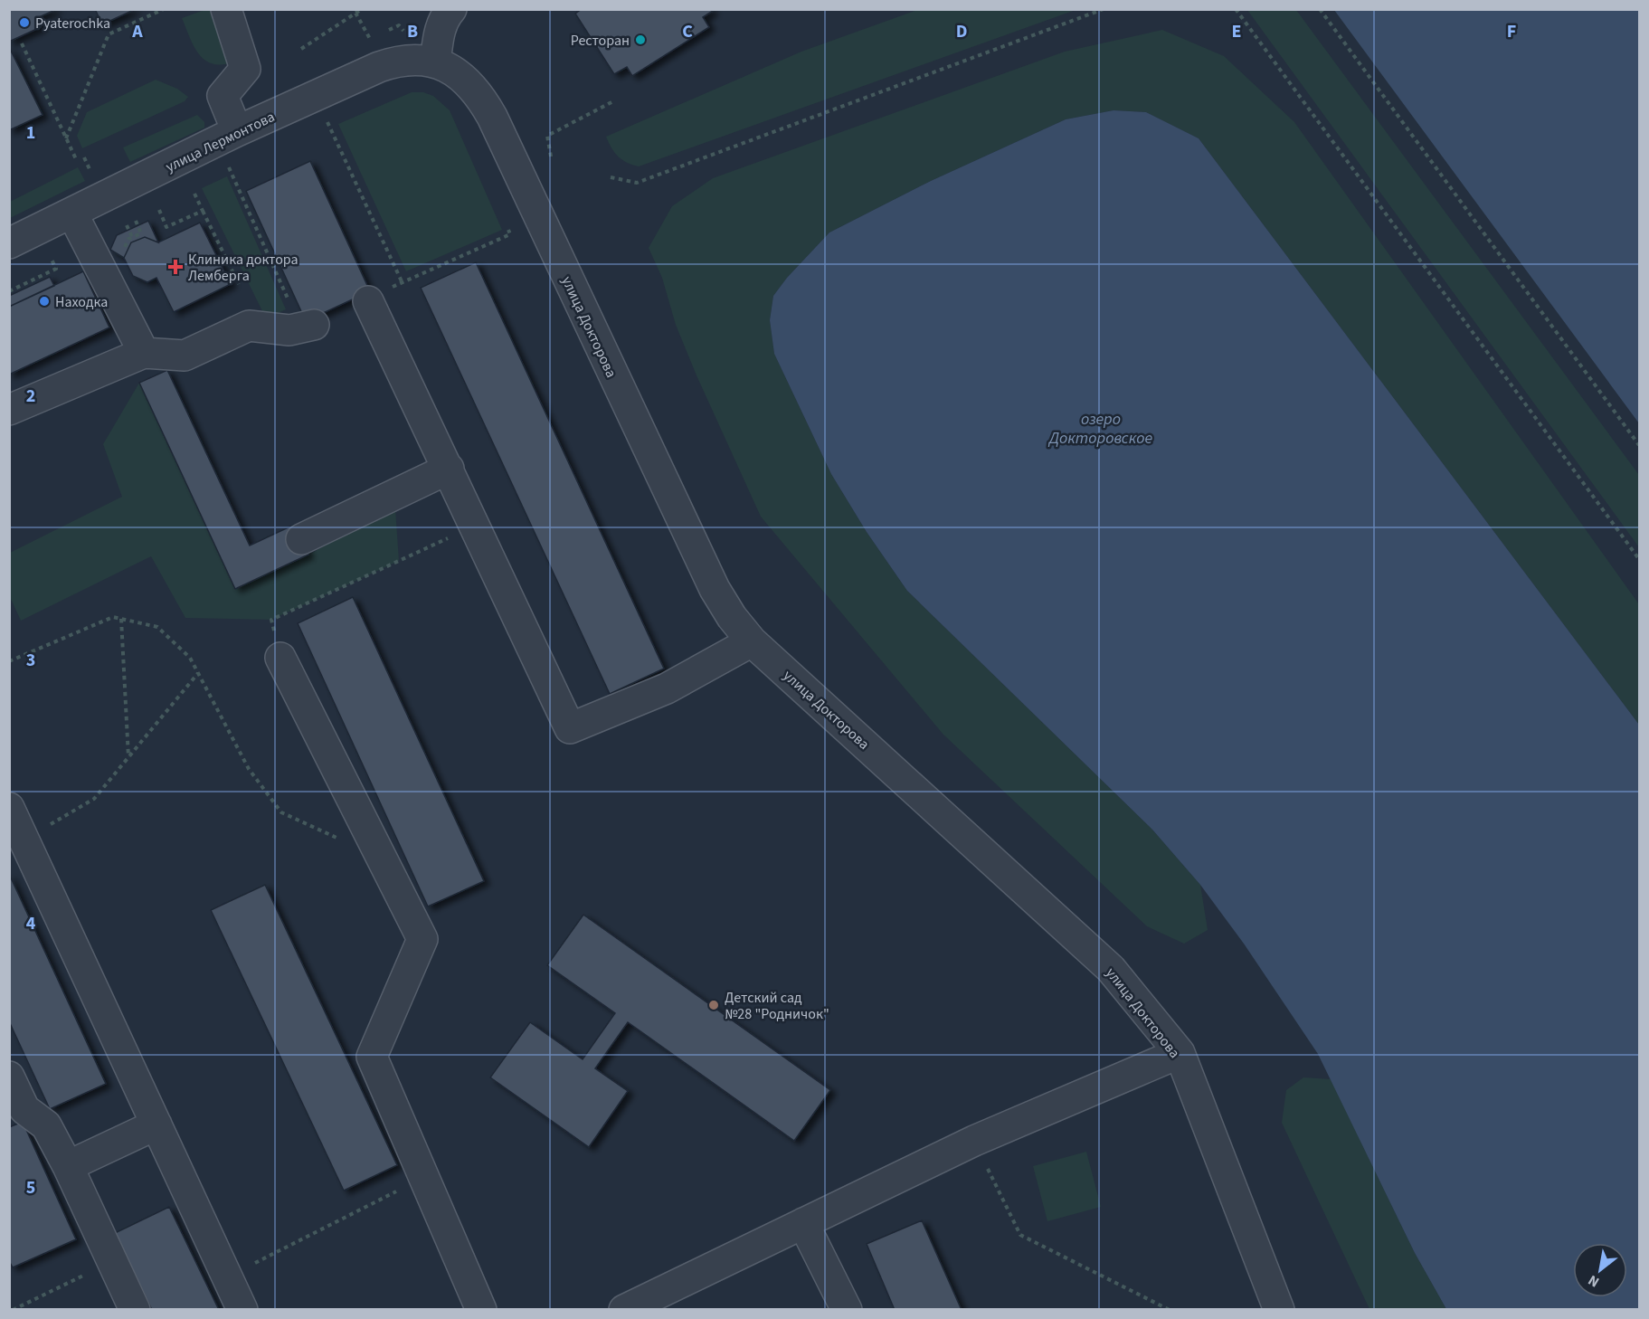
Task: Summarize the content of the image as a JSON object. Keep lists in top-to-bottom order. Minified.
{"streets":{"street":["улица Лермонтова","улица Докторова"]},"crossings":[["улица Лермонтова","улица Докторова"]],"water":["озеро Докторовское"],"places":{"other":["Pyaterochka","Ресторан","Находка","Детский сад №28 \"Родничок\""],"health":["Клиника доктора Лемберга"]},"north":"bottom left","grid":{"columns":["A","B","C","D","E","F"],"rows":["1","2","3","4","5"]}}
